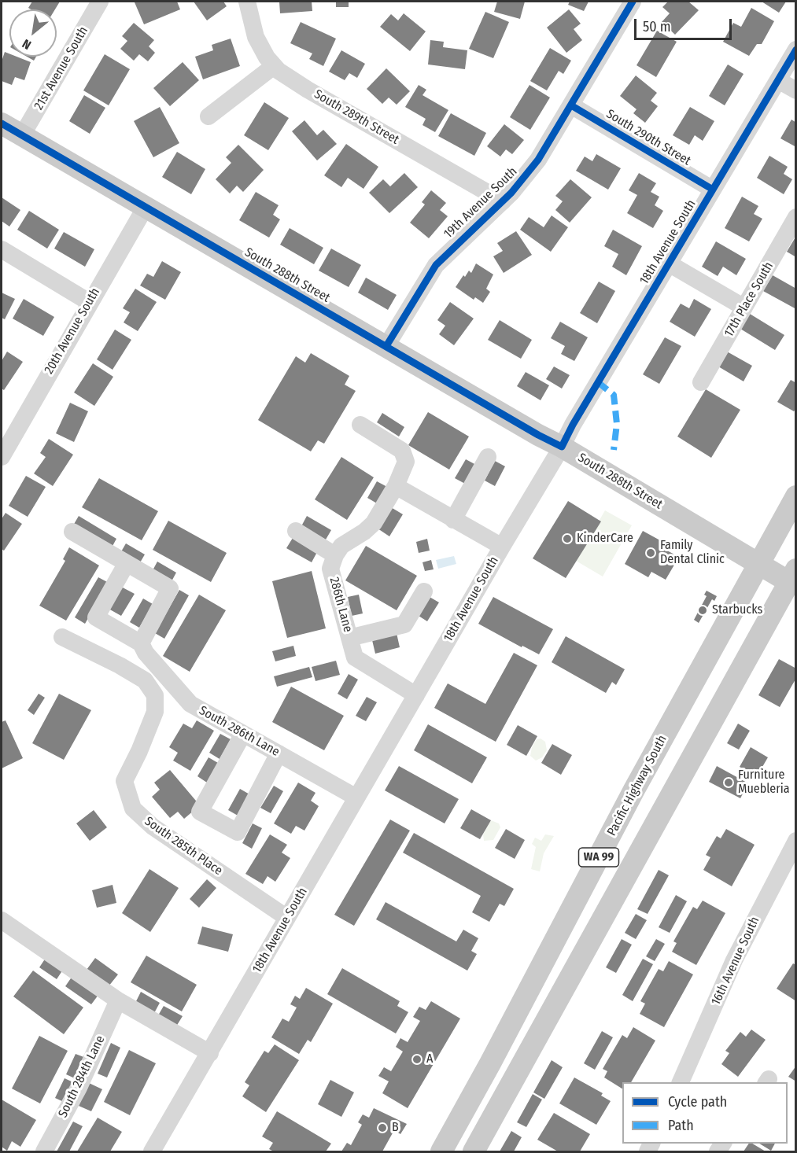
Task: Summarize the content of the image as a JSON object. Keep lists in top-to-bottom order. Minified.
{"streets":{"main road":["South 288th Street","Pacific Highway South","WA 99"],"street":["21st Avenue South","South 289th Street","South 290th Street","19th Avenue South","18th Avenue South","17th Place South","20th Avenue South","286th Lane","South 286th Lane","South 285th Place","16th Avenue South","South 284th Lane"]},"crossings":[["21st Avenue South","South 288th Street"],["South 289th Street","19th Avenue South"],["South 290th Street","19th Avenue South"],["South 290th Street","18th Avenue South"],["19th Avenue South","South 288th Street"],["18th Avenue South","South 288th Street"],["18th Avenue South","286th Lane"],["18th Avenue South","South 286th Lane"],["18th Avenue South","South 285th Place"],["South 288th Street","20th Avenue South"],["South 288th Street","Pacific Highway South"],["South 288th Street","WA 99"]],"places":["KinderCare","Family Dental Clinic","Starbucks","Furniture Muebleria","A","B"],"legend":["Cycle path","Path"],"scale_bar":"50 m","north":"bottom left"}
